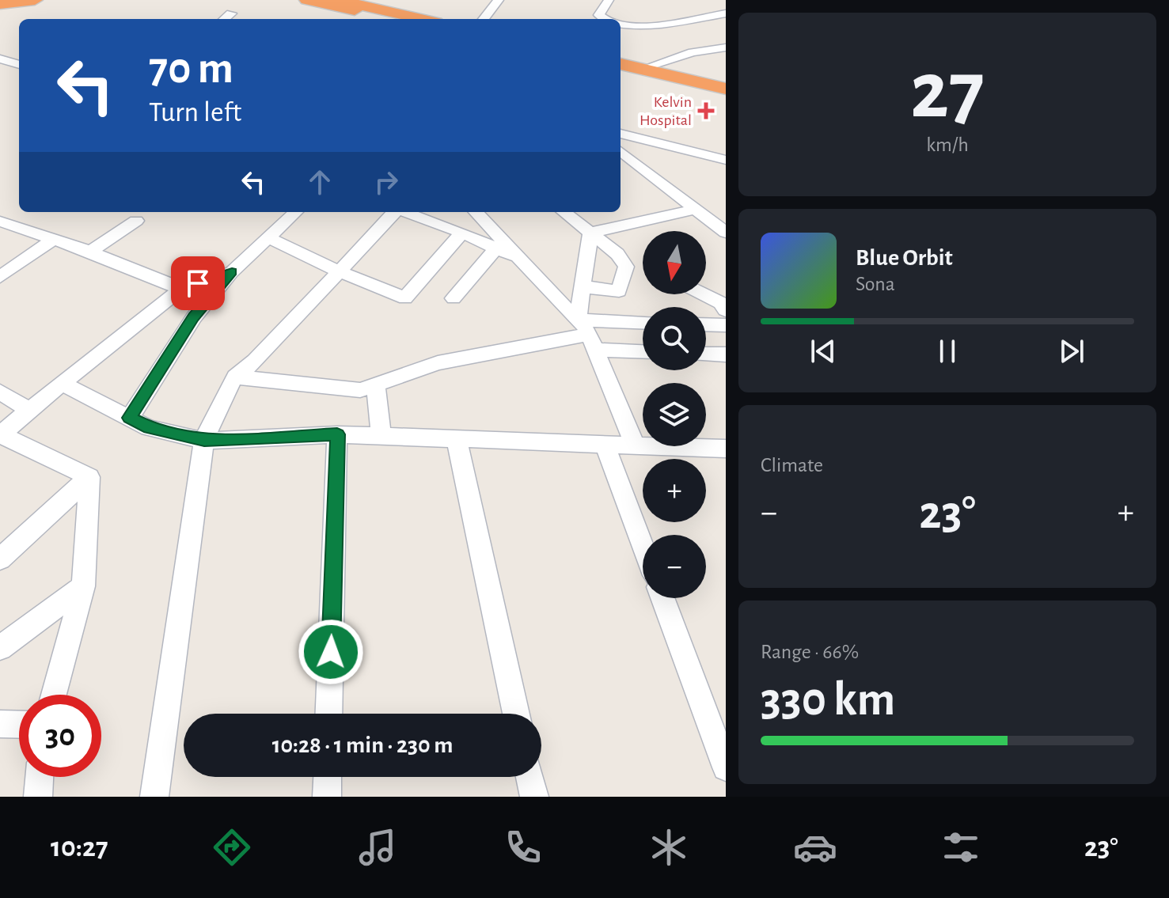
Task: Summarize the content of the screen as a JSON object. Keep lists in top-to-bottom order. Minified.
{"places":{"health":["Kelvin Hospital"]},"north":"bottom","page":{"tile":[["27","km/h"],"Climate",["Range · 66%","330 km"]],"turn":["70 m","Turn left"],"map_buttons":["+","−"],"song":["Blue Orbit","Sona"],"heat":["−","23°","+"],"limit":"30","trip":"10:28 · 1 min · 230 m","tabs":["10:27","23°"]}}
